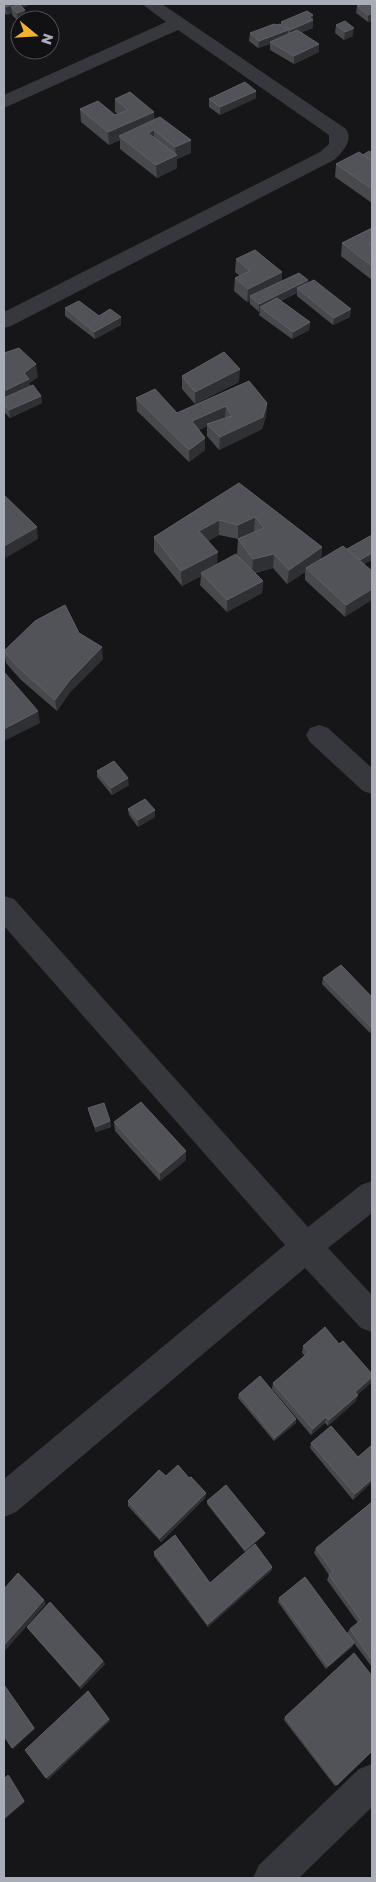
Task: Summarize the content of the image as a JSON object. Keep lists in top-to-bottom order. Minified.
{"north":"right"}
